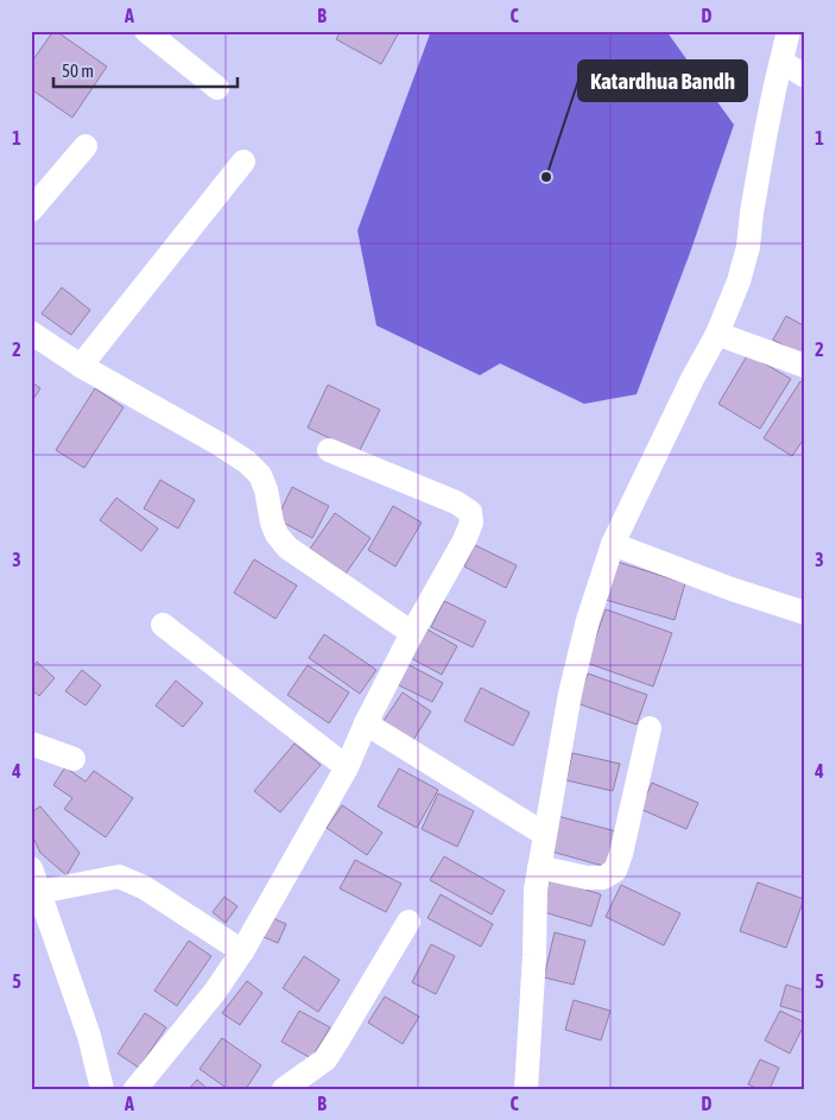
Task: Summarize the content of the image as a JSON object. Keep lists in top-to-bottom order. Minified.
{"places":["Katardhua Bandh"],"scale_bar":"50 m","grid":{"columns":["A","B","C","D"],"rows":["1","2","3","4","5"]}}
